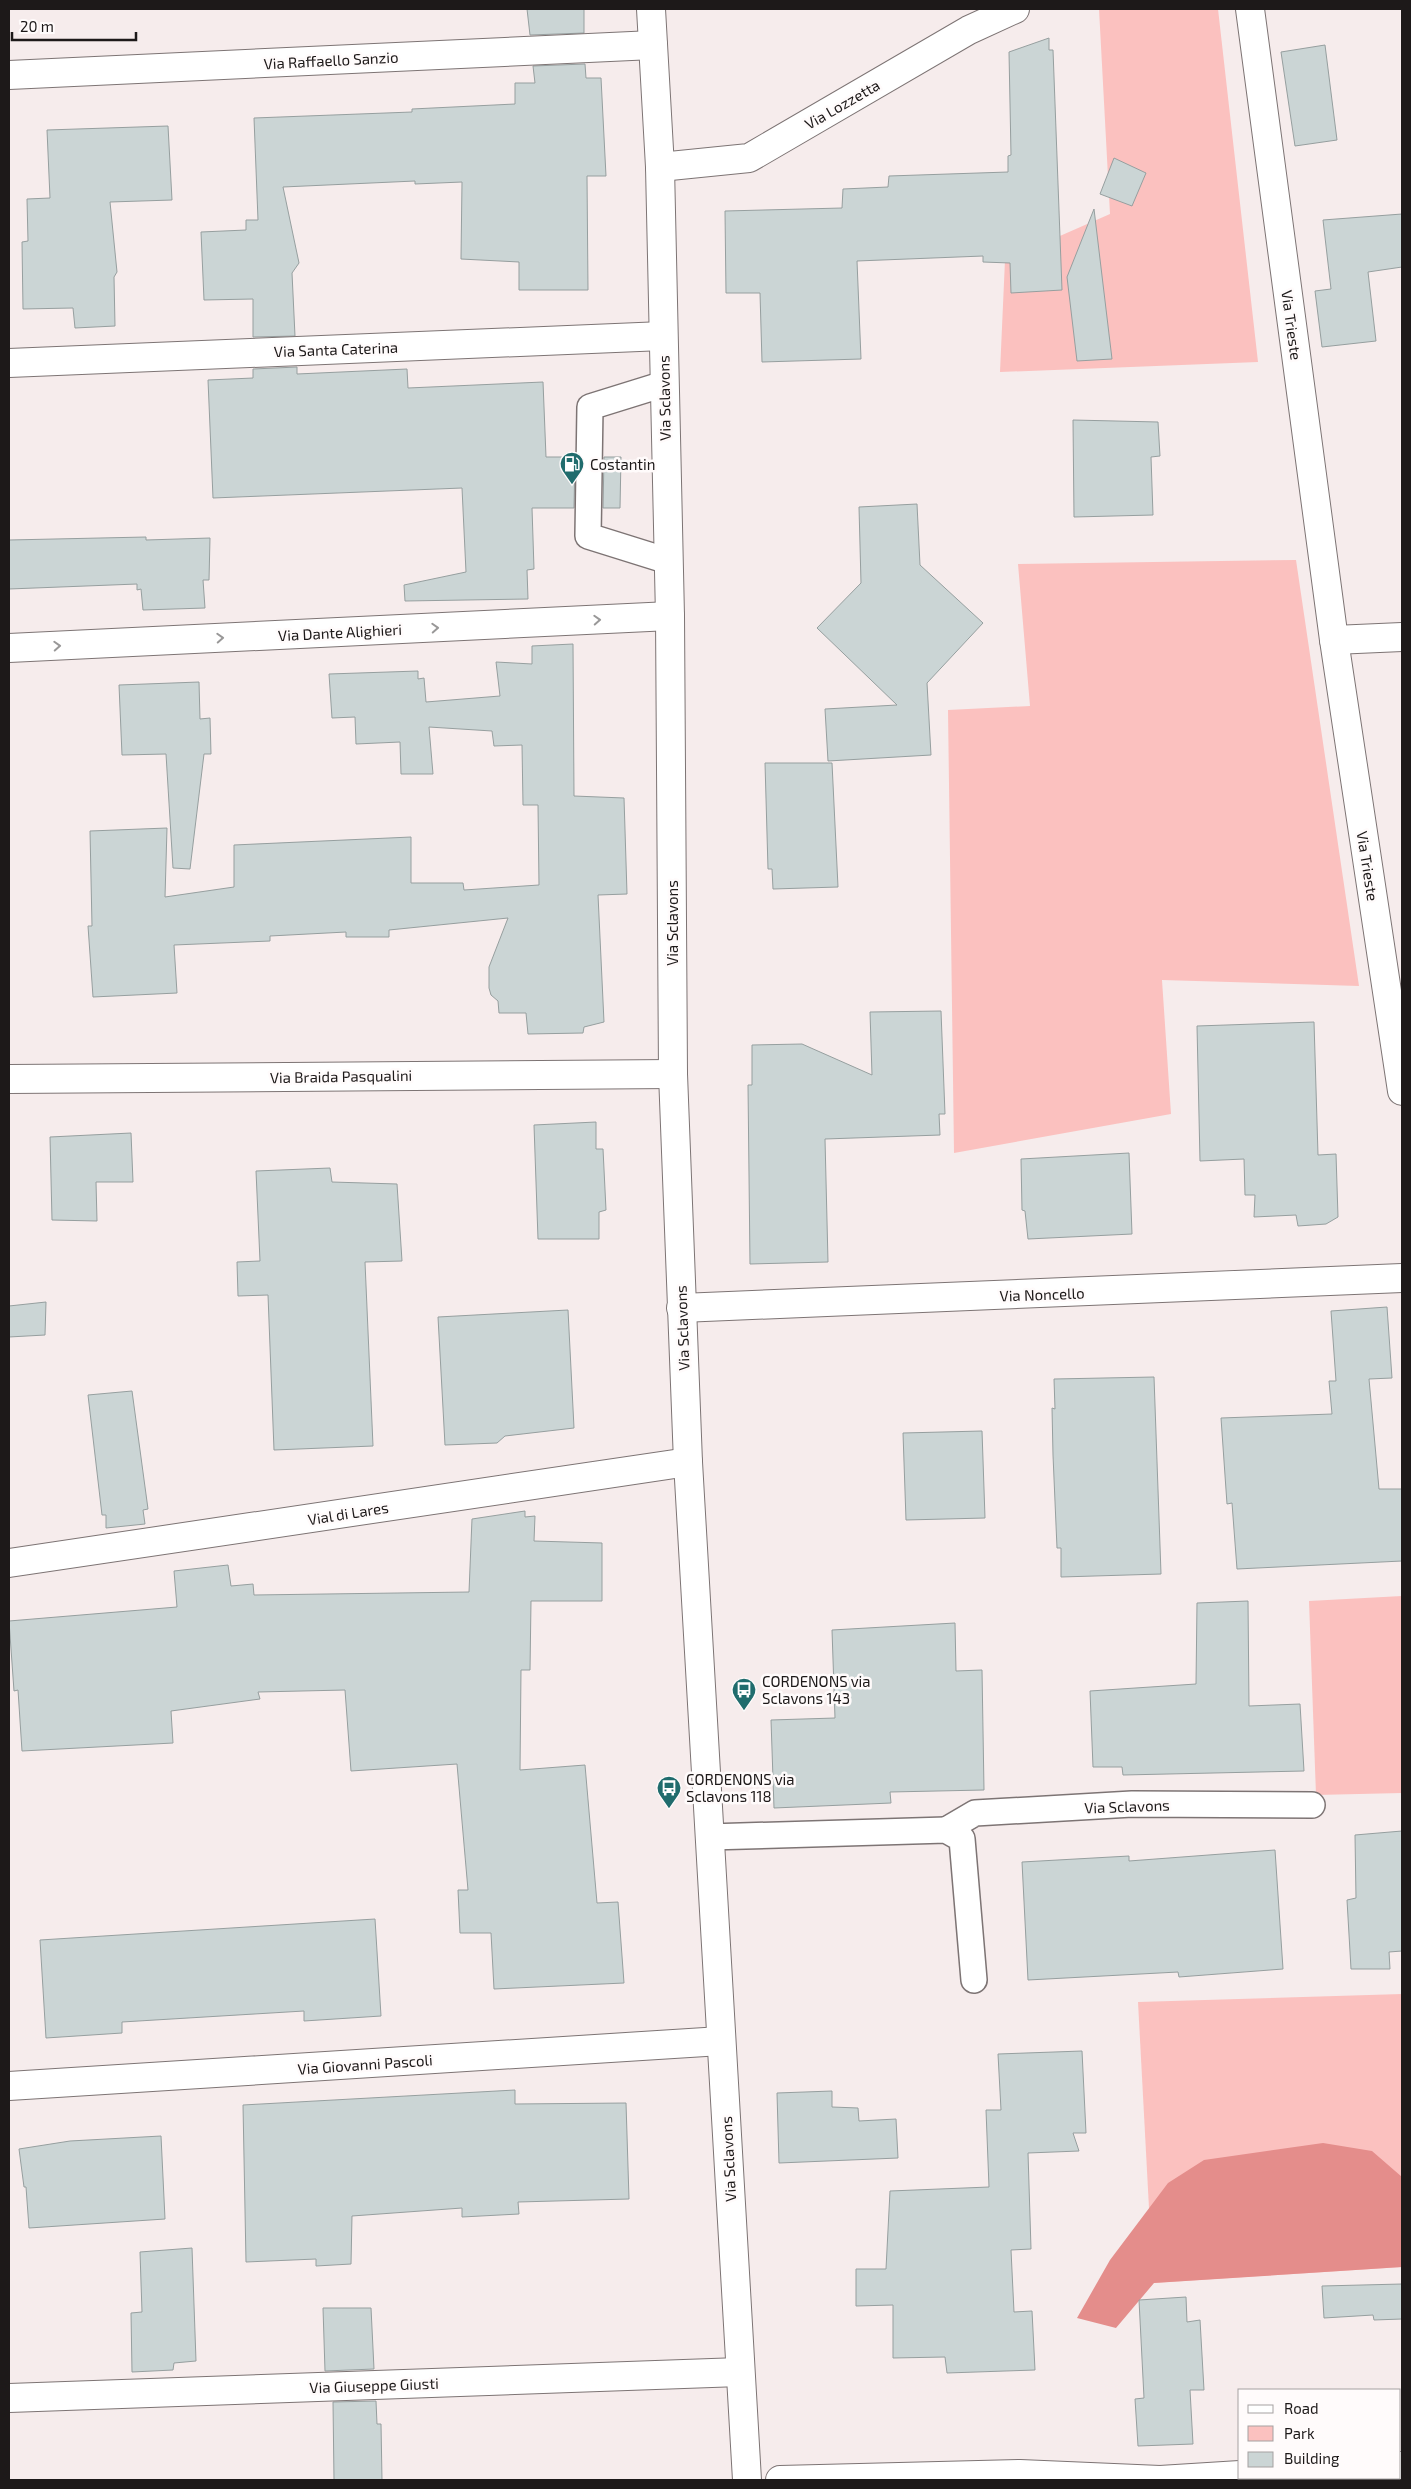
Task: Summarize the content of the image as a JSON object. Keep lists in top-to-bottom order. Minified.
{"streets":{"street":["Via Raffaello Sanzio","Via Lozzetta","Via Trieste","Via Santa Caterina","Via Sclavons","Via Dante Alighieri","Via Braida Pasqualini","Via Noncello","Vial di Lares","Via Giovanni Pascoli","Via Giuseppe Giusti"]},"crossings":[["Via Raffaello Sanzio","Via Sclavons"],["Via Lozzetta","Via Sclavons"],["Via Santa Caterina","Via Sclavons"],["Via Sclavons","Via Dante Alighieri"],["Via Sclavons","Via Braida Pasqualini"],["Via Sclavons","Via Noncello"],["Via Sclavons","Vial di Lares"],["Via Sclavons","Via Giovanni Pascoli"],["Via Sclavons","Via Giuseppe Giusti"]],"one_way":["Via Dante Alighieri"],"places":{"fuel station":["Costantin"],"bus stop":["CORDENONS via Sclavons 143","CORDENONS via Sclavons 118"]},"legend":["Road","Park","Building"],"scale_bar":"20 m"}
